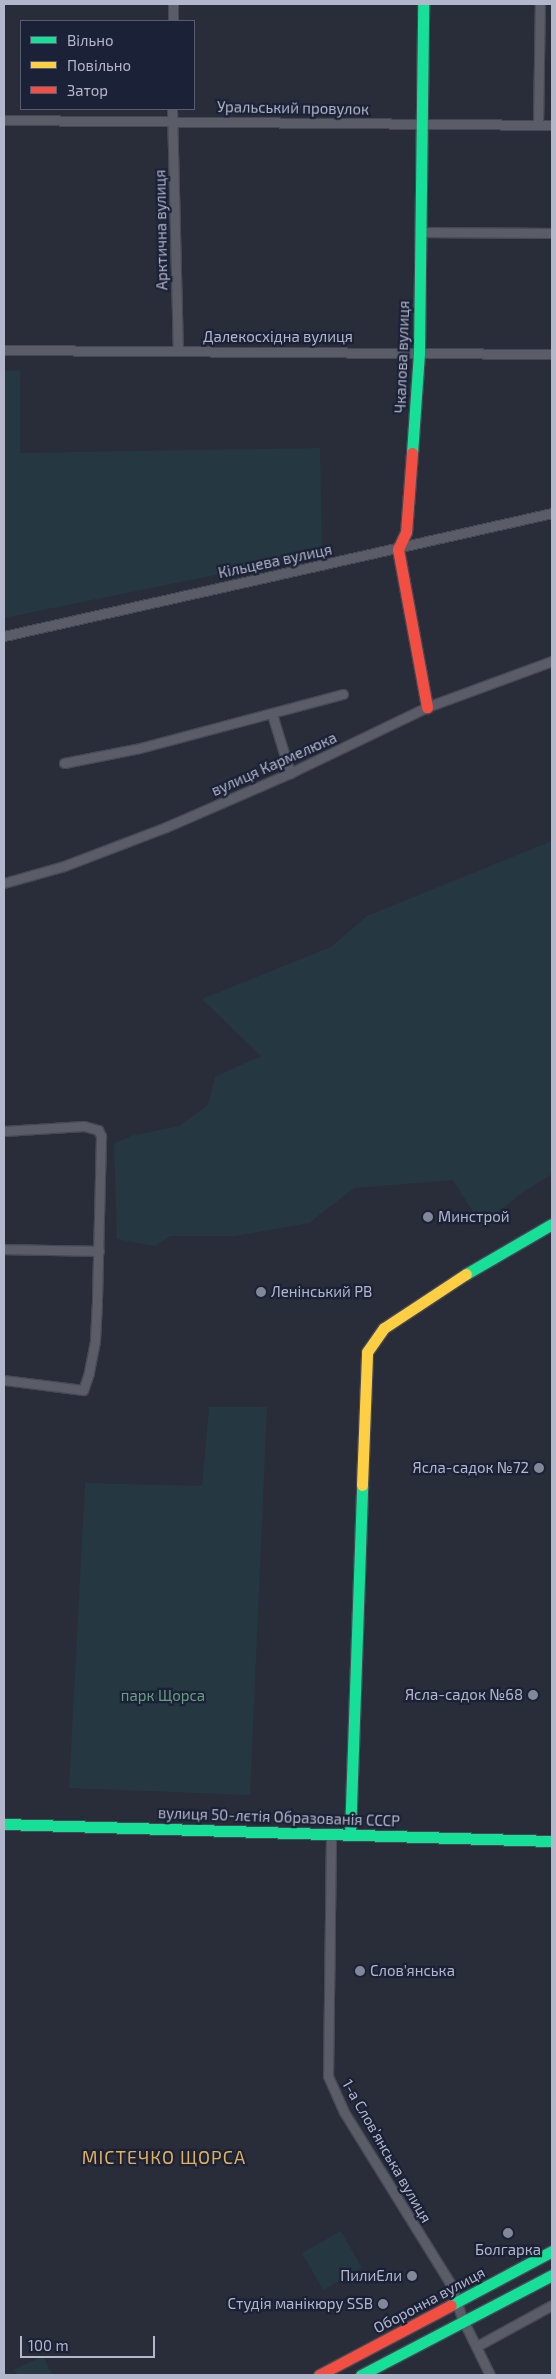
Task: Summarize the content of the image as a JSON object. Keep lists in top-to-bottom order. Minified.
{"streets":{"street":["Уральський провулок","Арктична вулиця","Далекосхідна вулиця","Чкалова вулиця","Кільцева вулиця","вулиця Кармелюка","вулиця 50-лєтія Образованія СССР","1-а Слов’янська вулиця","Оборонна вулиця"]},"crossings":[["Уральський провулок","Арктична вулиця"],["Уральський провулок","Чкалова вулиця"],["Арктична вулиця","Далекосхідна вулиця"],["Далекосхідна вулиця","Чкалова вулиця"],["Чкалова вулиця","Кільцева вулиця"],["вулиця 50-лєтія Образованія СССР","1-а Слов’янська вулиця"],["1-а Слов’янська вулиця","Оборонна вулиця"]],"districts":["МІСТЕЧКО ЩОРСА"],"parks":["парк Щорса"],"places":["Минстрой","Ленінський РВ","Ясла-садок №72","Ясла-садок №68","Слов'янська","Болгарка","ПилиЕли","Студія манікюру SSB"],"legend":["Вільно","Повільно","Затор"],"scale_bar":"100 m"}
